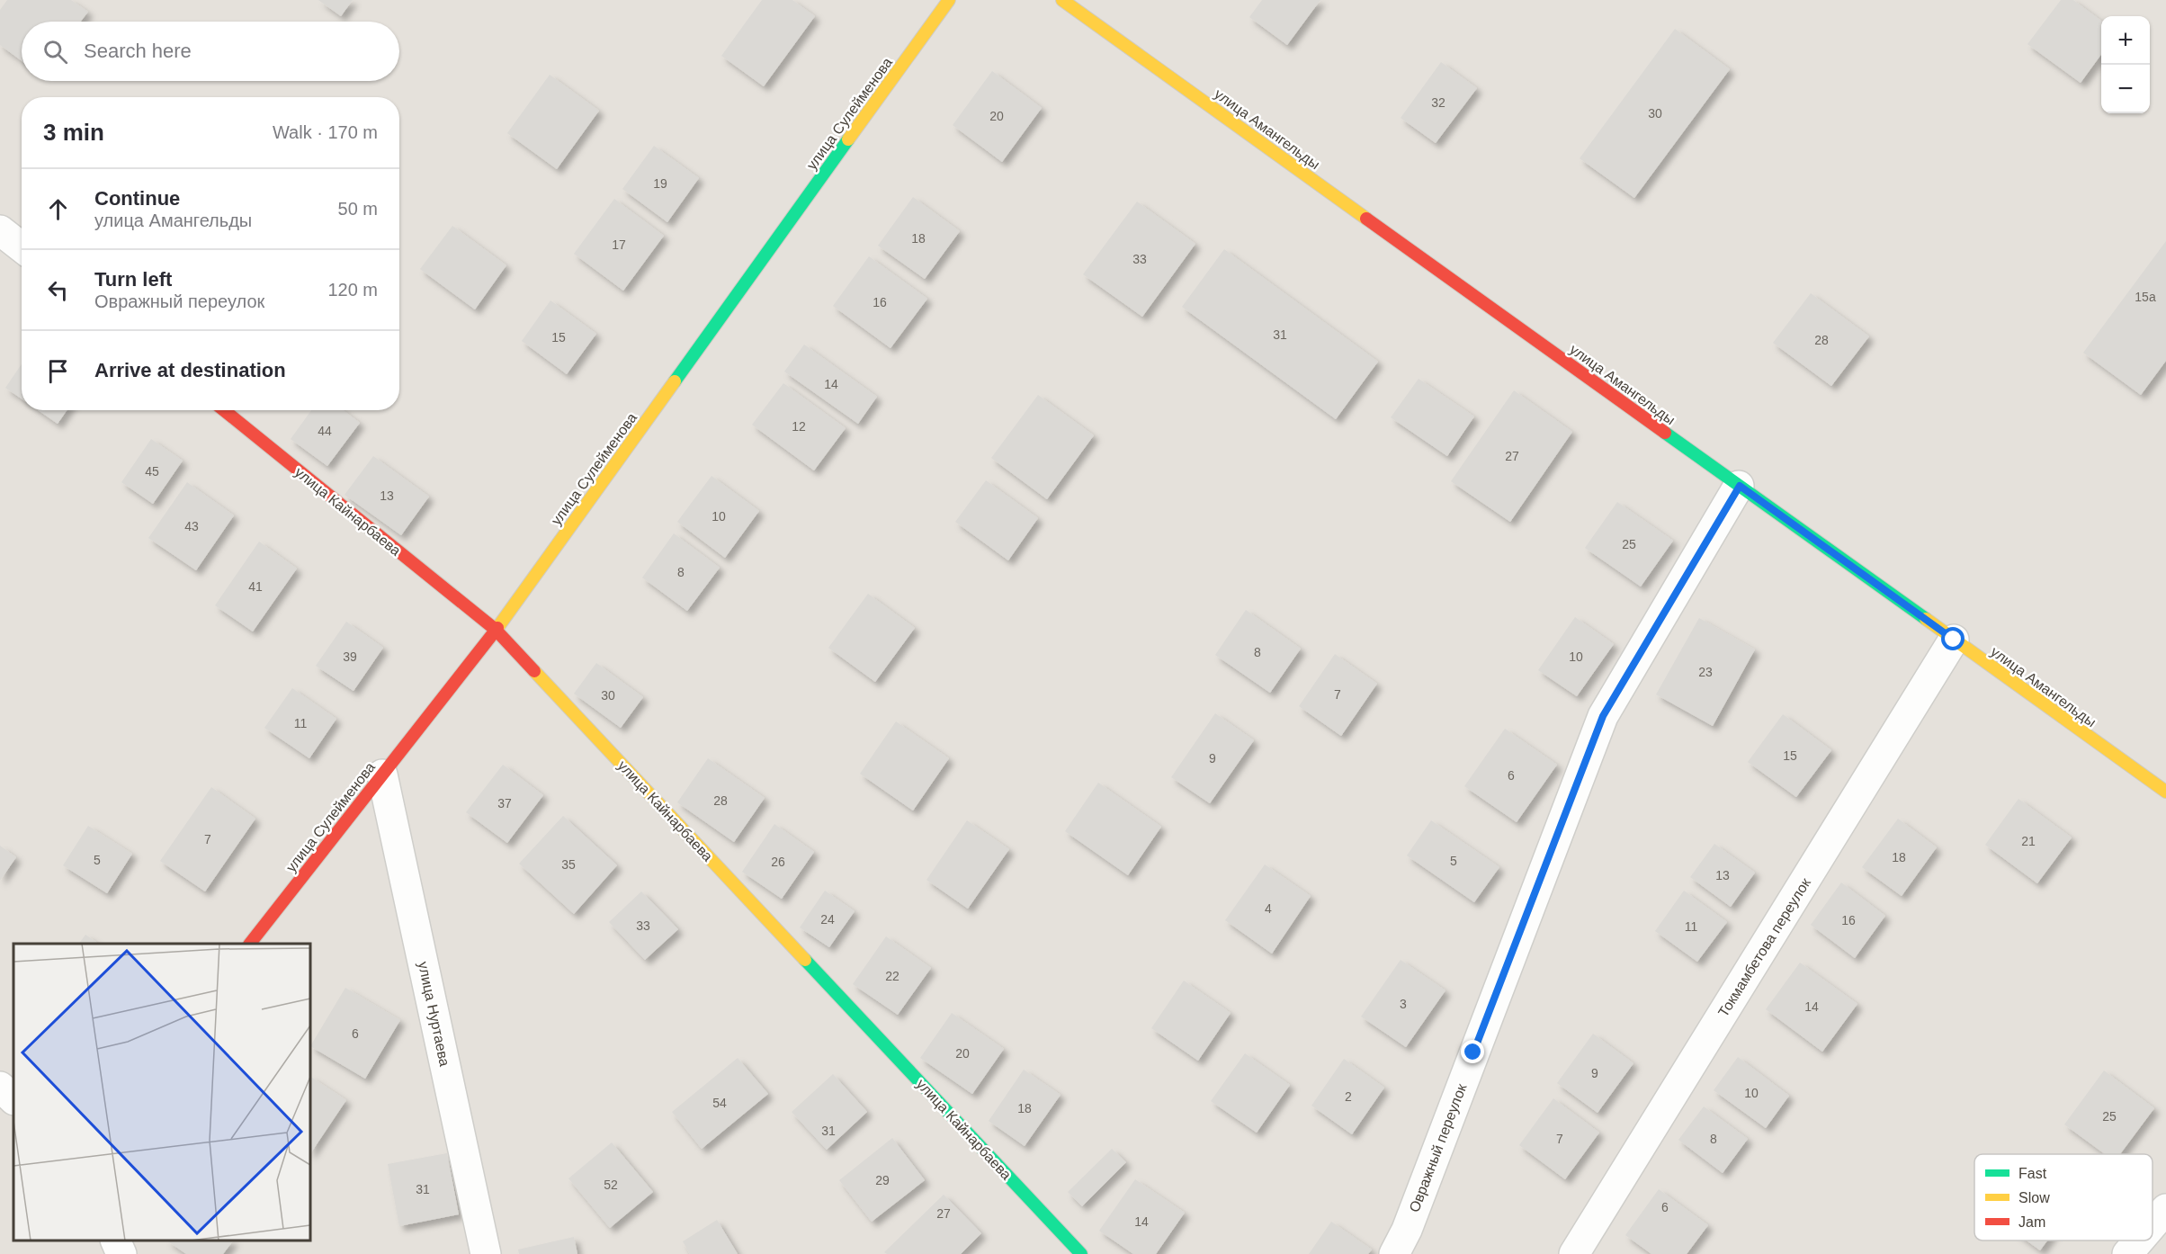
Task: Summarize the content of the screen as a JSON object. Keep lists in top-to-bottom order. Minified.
{"streets":{"street":["улица Сулейменова","улица Амангельды","улица Кайнарбаева","Токмамбетова переулок","улица Нуртаева","Овражный переулок"]},"crossings":[["улица Сулейменова","улица Кайнарбаева"],["улица Сулейменова","улица Нуртаева"],["улица Амангельды","Токмамбетова переулок"],["улица Амангельды","Овражный переулок"]],"house_numbers":["32","30","20","19","18","17","33","15а","16","31","15","28","14","12","44","27","45","13","10","43","25","8","41","8","39","10","23","7","30","11","15","9","6","28","37","7","21","18","5","5","26","35","13","4","24","16","33","11","22","3","14","6","20","9","10","2","54","18","25","31","7","8","29","52","31","6","27","14"],"legend":["Fast","Slow","Jam"],"page":{"map_buttons":["+","−"],"search":"Search here","heading":["3 min","Walk · 170 m"],"list":[["Continue","улица Амангельды","50 m"],["Turn left","Овражный переулок","120 m"],"Arrive at destination"]}}
